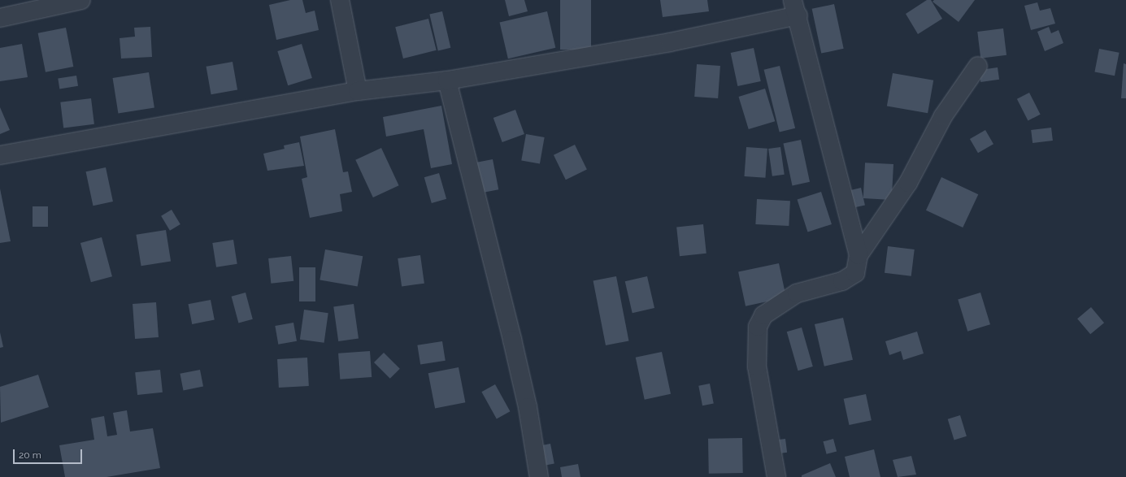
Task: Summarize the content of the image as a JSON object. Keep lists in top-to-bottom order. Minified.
{"scale_bar":"20 m"}
